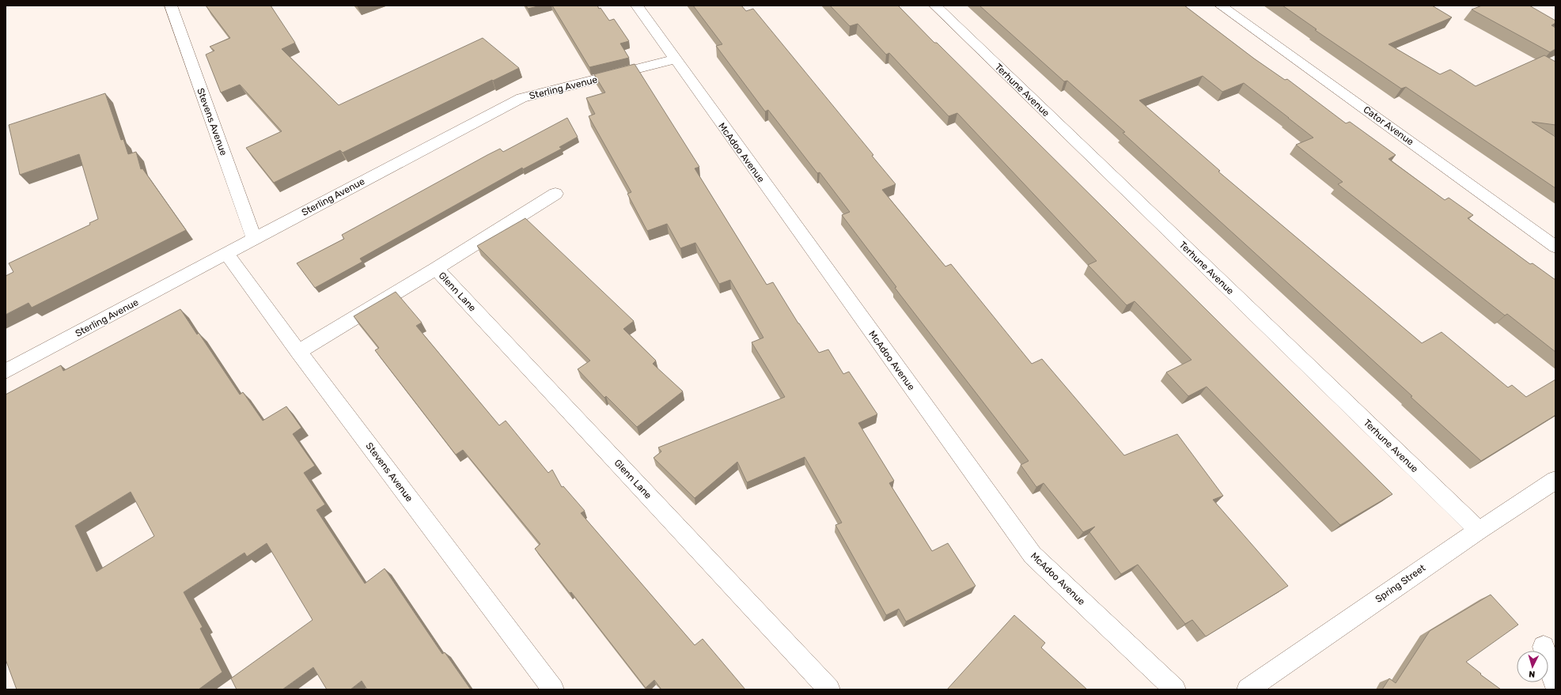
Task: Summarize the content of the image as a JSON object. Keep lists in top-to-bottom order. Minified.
{"streets":{"street":["Sterling Avenue","Terhune Avenue","Stevens Avenue","Cator Avenue","McAdoo Avenue","Glenn Lane","Spring Street"]},"crossings":[["Sterling Avenue","Stevens Avenue"],["Sterling Avenue","McAdoo Avenue"],["Terhune Avenue","Spring Street"],["Stevens Avenue","Glenn Lane"]],"north":"bottom"}
